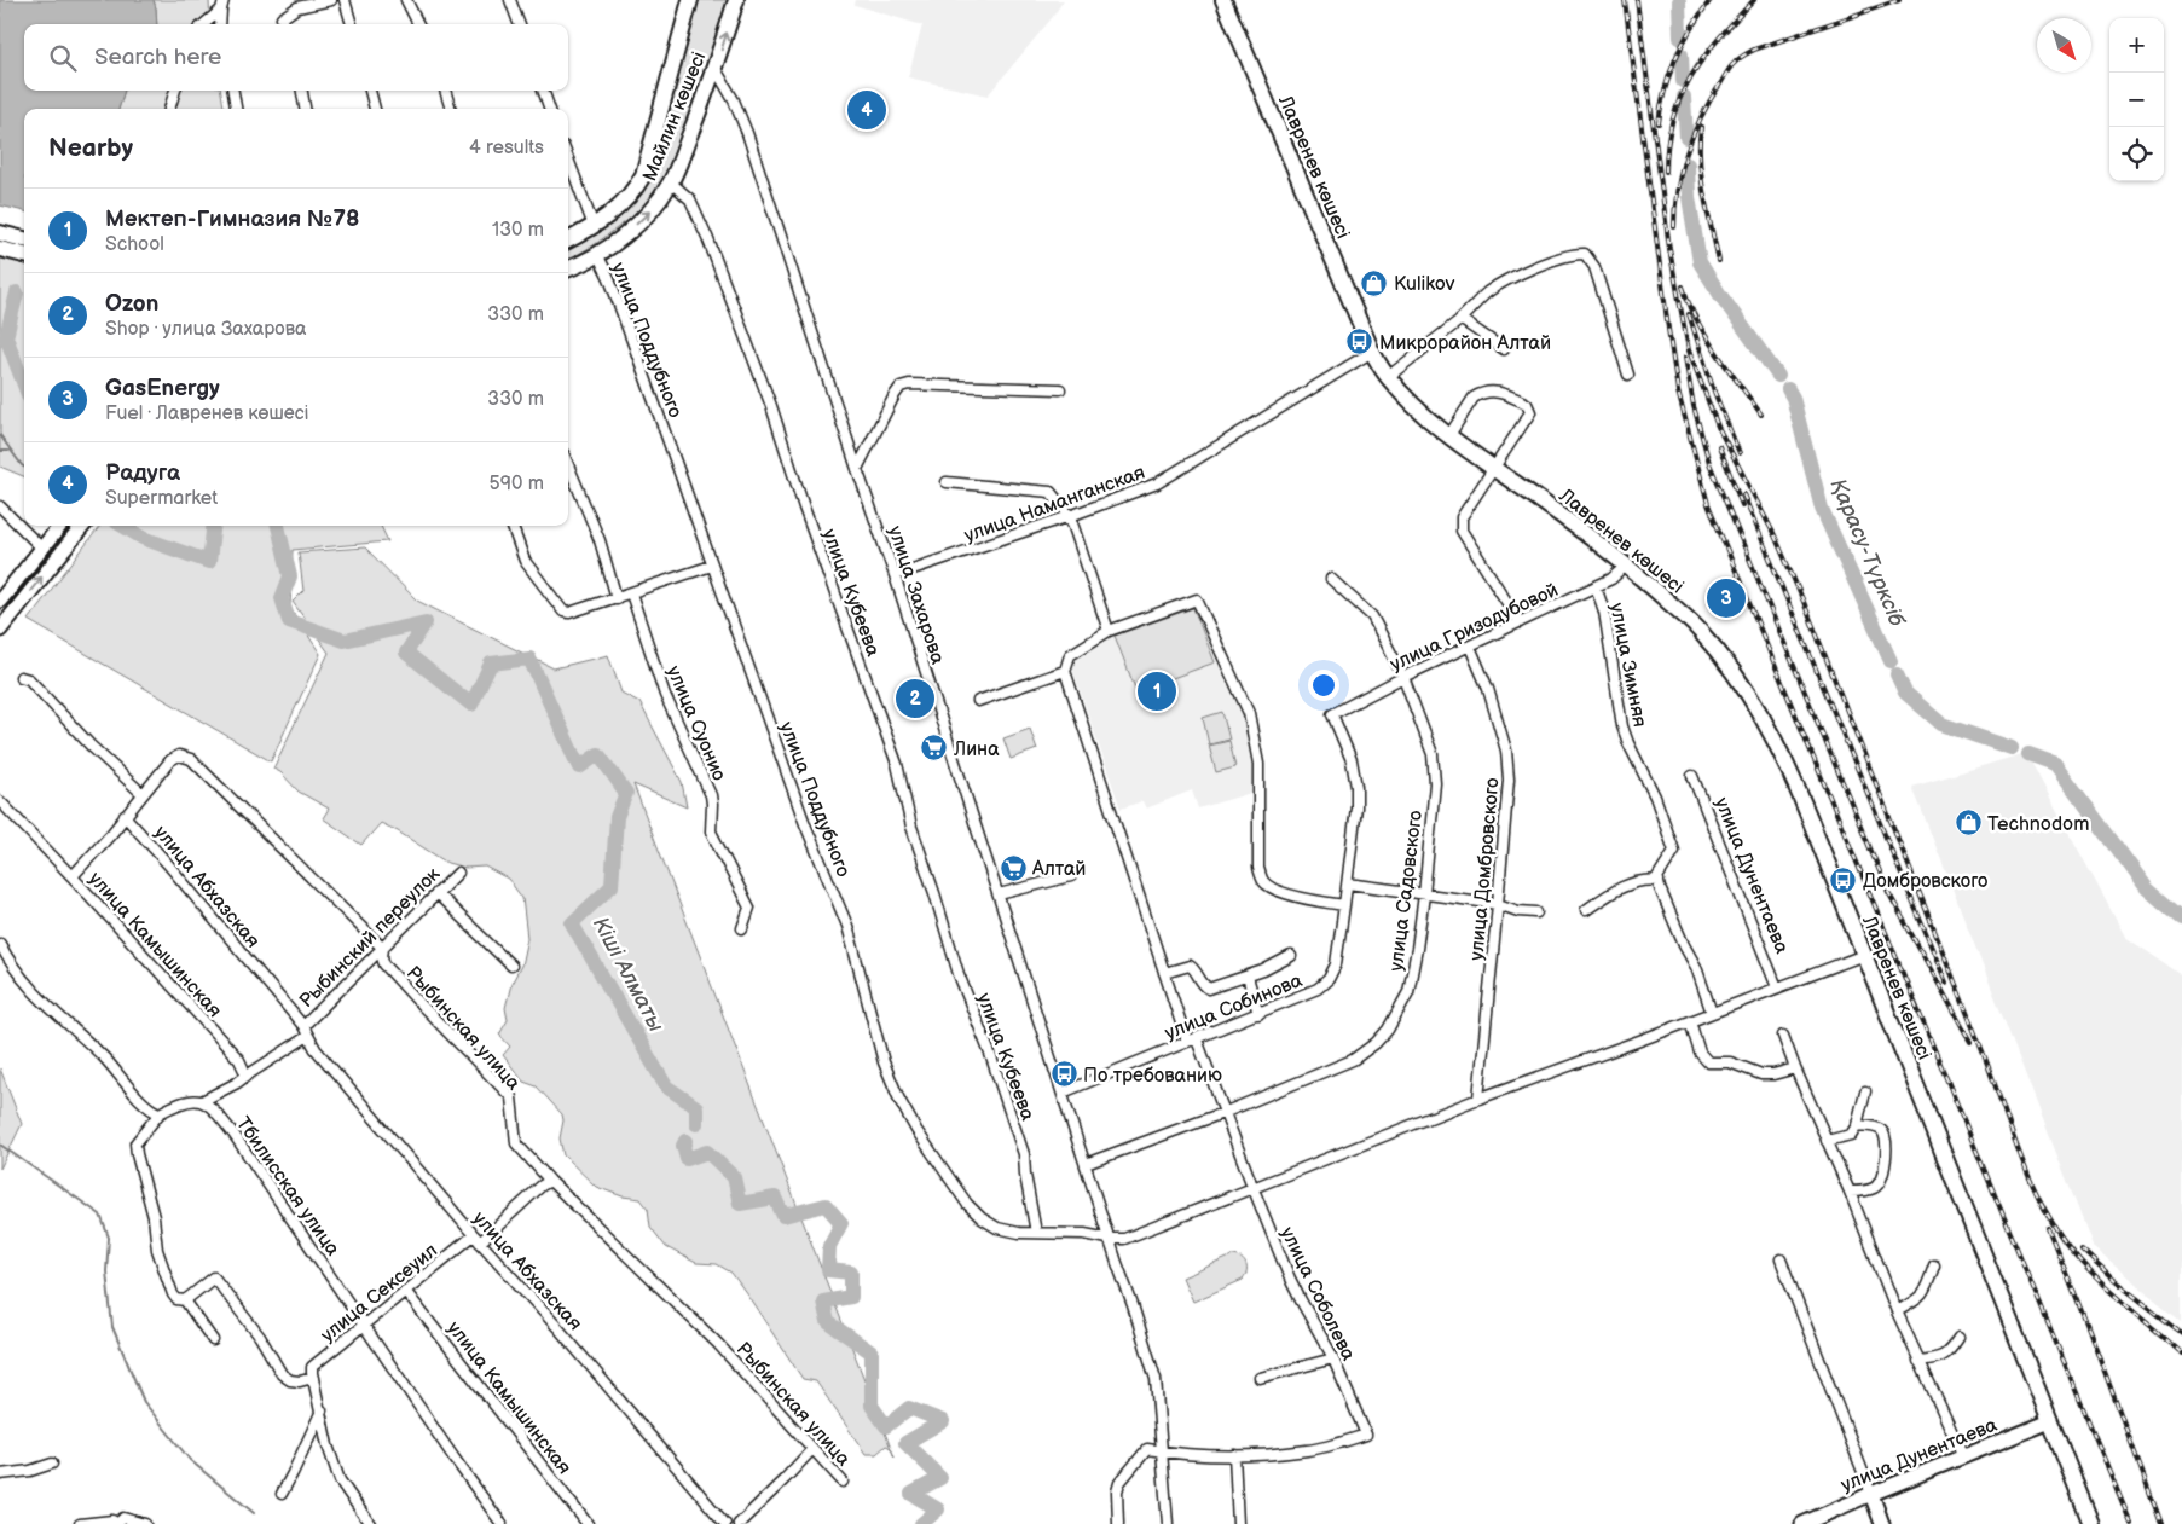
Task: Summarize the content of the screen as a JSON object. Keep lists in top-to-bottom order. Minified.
{"streets":{"main road":["Майлин көшесі","Лавренев көшесі"],"street":["улица Поддубного","улица Наманганская","улица Кубеева","улица Захарова","улица Гризодубовой","улица Зимняя","улица Суонио","улица Домбровского","улица Дунентаева","улица Абхазская","улица Садовского","Рыбинский переулок","улица Камышинская","улица Собинова","Рыбинская улица","Тбилисская улица","улица Сексеуил","улица Соболева"]},"crossings":[["Майлин көшесі","улица Поддубного"],["Майлин көшесі","улица Кубеева"],["Майлин көшесі","улица Захарова"],["Лавренев көшесі","улица Наманганская"],["Лавренев көшесі","улица Гризодубовой"],["Лавренев көшесі","улица Дунентаева"],["улица Поддубного","улица Кубеева"],["улица Поддубного","улица Захарова"],["улица Наманганская","улица Захарова"],["улица Захарова","улица Садовского"],["улица Захарова","улица Собинова"],["улица Захарова","улица Соболева"],["улица Гризодубовой","улица Зимняя"],["улица Гризодубовой","улица Домбровского"],["улица Гризодубовой","улица Садовского"],["улица Гризодубовой","улица Собинова"],["улица Абхазская","Рыбинский переулок"],["улица Абхазская","Рыбинская улица"],["улица Абхазская","улица Сексеуил"],["улица Садовского","улица Соболева"],["Рыбинский переулок","Рыбинская улица"],["улица Камышинская","Рыбинская улица"],["улица Камышинская","улица Сексеуил"],["улица Собинова","улица Соболева"],["Рыбинская улица","улица Сексеуил"],["Тбилисская улица","улица Сексеуил"]],"water":["Қарасу-Түрксіб","Кіші Алматы"],"places":{"shop":["Kulikov","Technodom"],"bus stop":["Микрорайон Алтай","Домбровского","По требованию"],"supermarket":["Лина","Алтай"]},"north":"bottom right","page":{"map_buttons":["+","−"],"search":"Search here","pins":["4","3","1","2"],"heading":["Nearby","4 results"],"list":[{"mark":"1","name":"Мектеп-Гимназия №78","note":"School","value":"130 m"},{"mark":"2","name":"Ozon","note":"Shop · улица Захарова","value":"330 m"},{"mark":"3","name":"GasEnergy","note":"Fuel · Лавренев көшесі","value":"330 m"},{"mark":"4","name":"Радуга","note":"Supermarket","value":"590 m"}]}}
